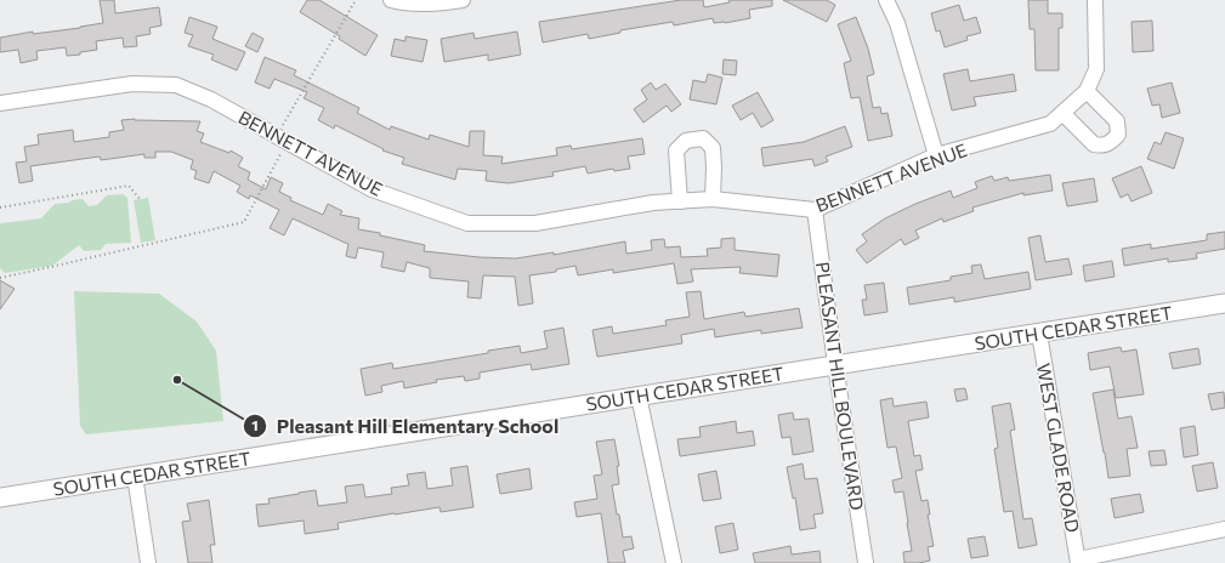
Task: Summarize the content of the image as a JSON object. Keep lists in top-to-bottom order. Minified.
{"streets":{"street":["BENNETT AVENUE","SOUTH CEDAR STREET","PLEASANT HILL BOULEVARD","WEST GLADE ROAD"]},"crossings":[["BENNETT AVENUE","PLEASANT HILL BOULEVARD"],["SOUTH CEDAR STREET","PLEASANT HILL BOULEVARD"],["SOUTH CEDAR STREET","WEST GLADE ROAD"]],"places":["Pleasant Hill Elementary School"]}
